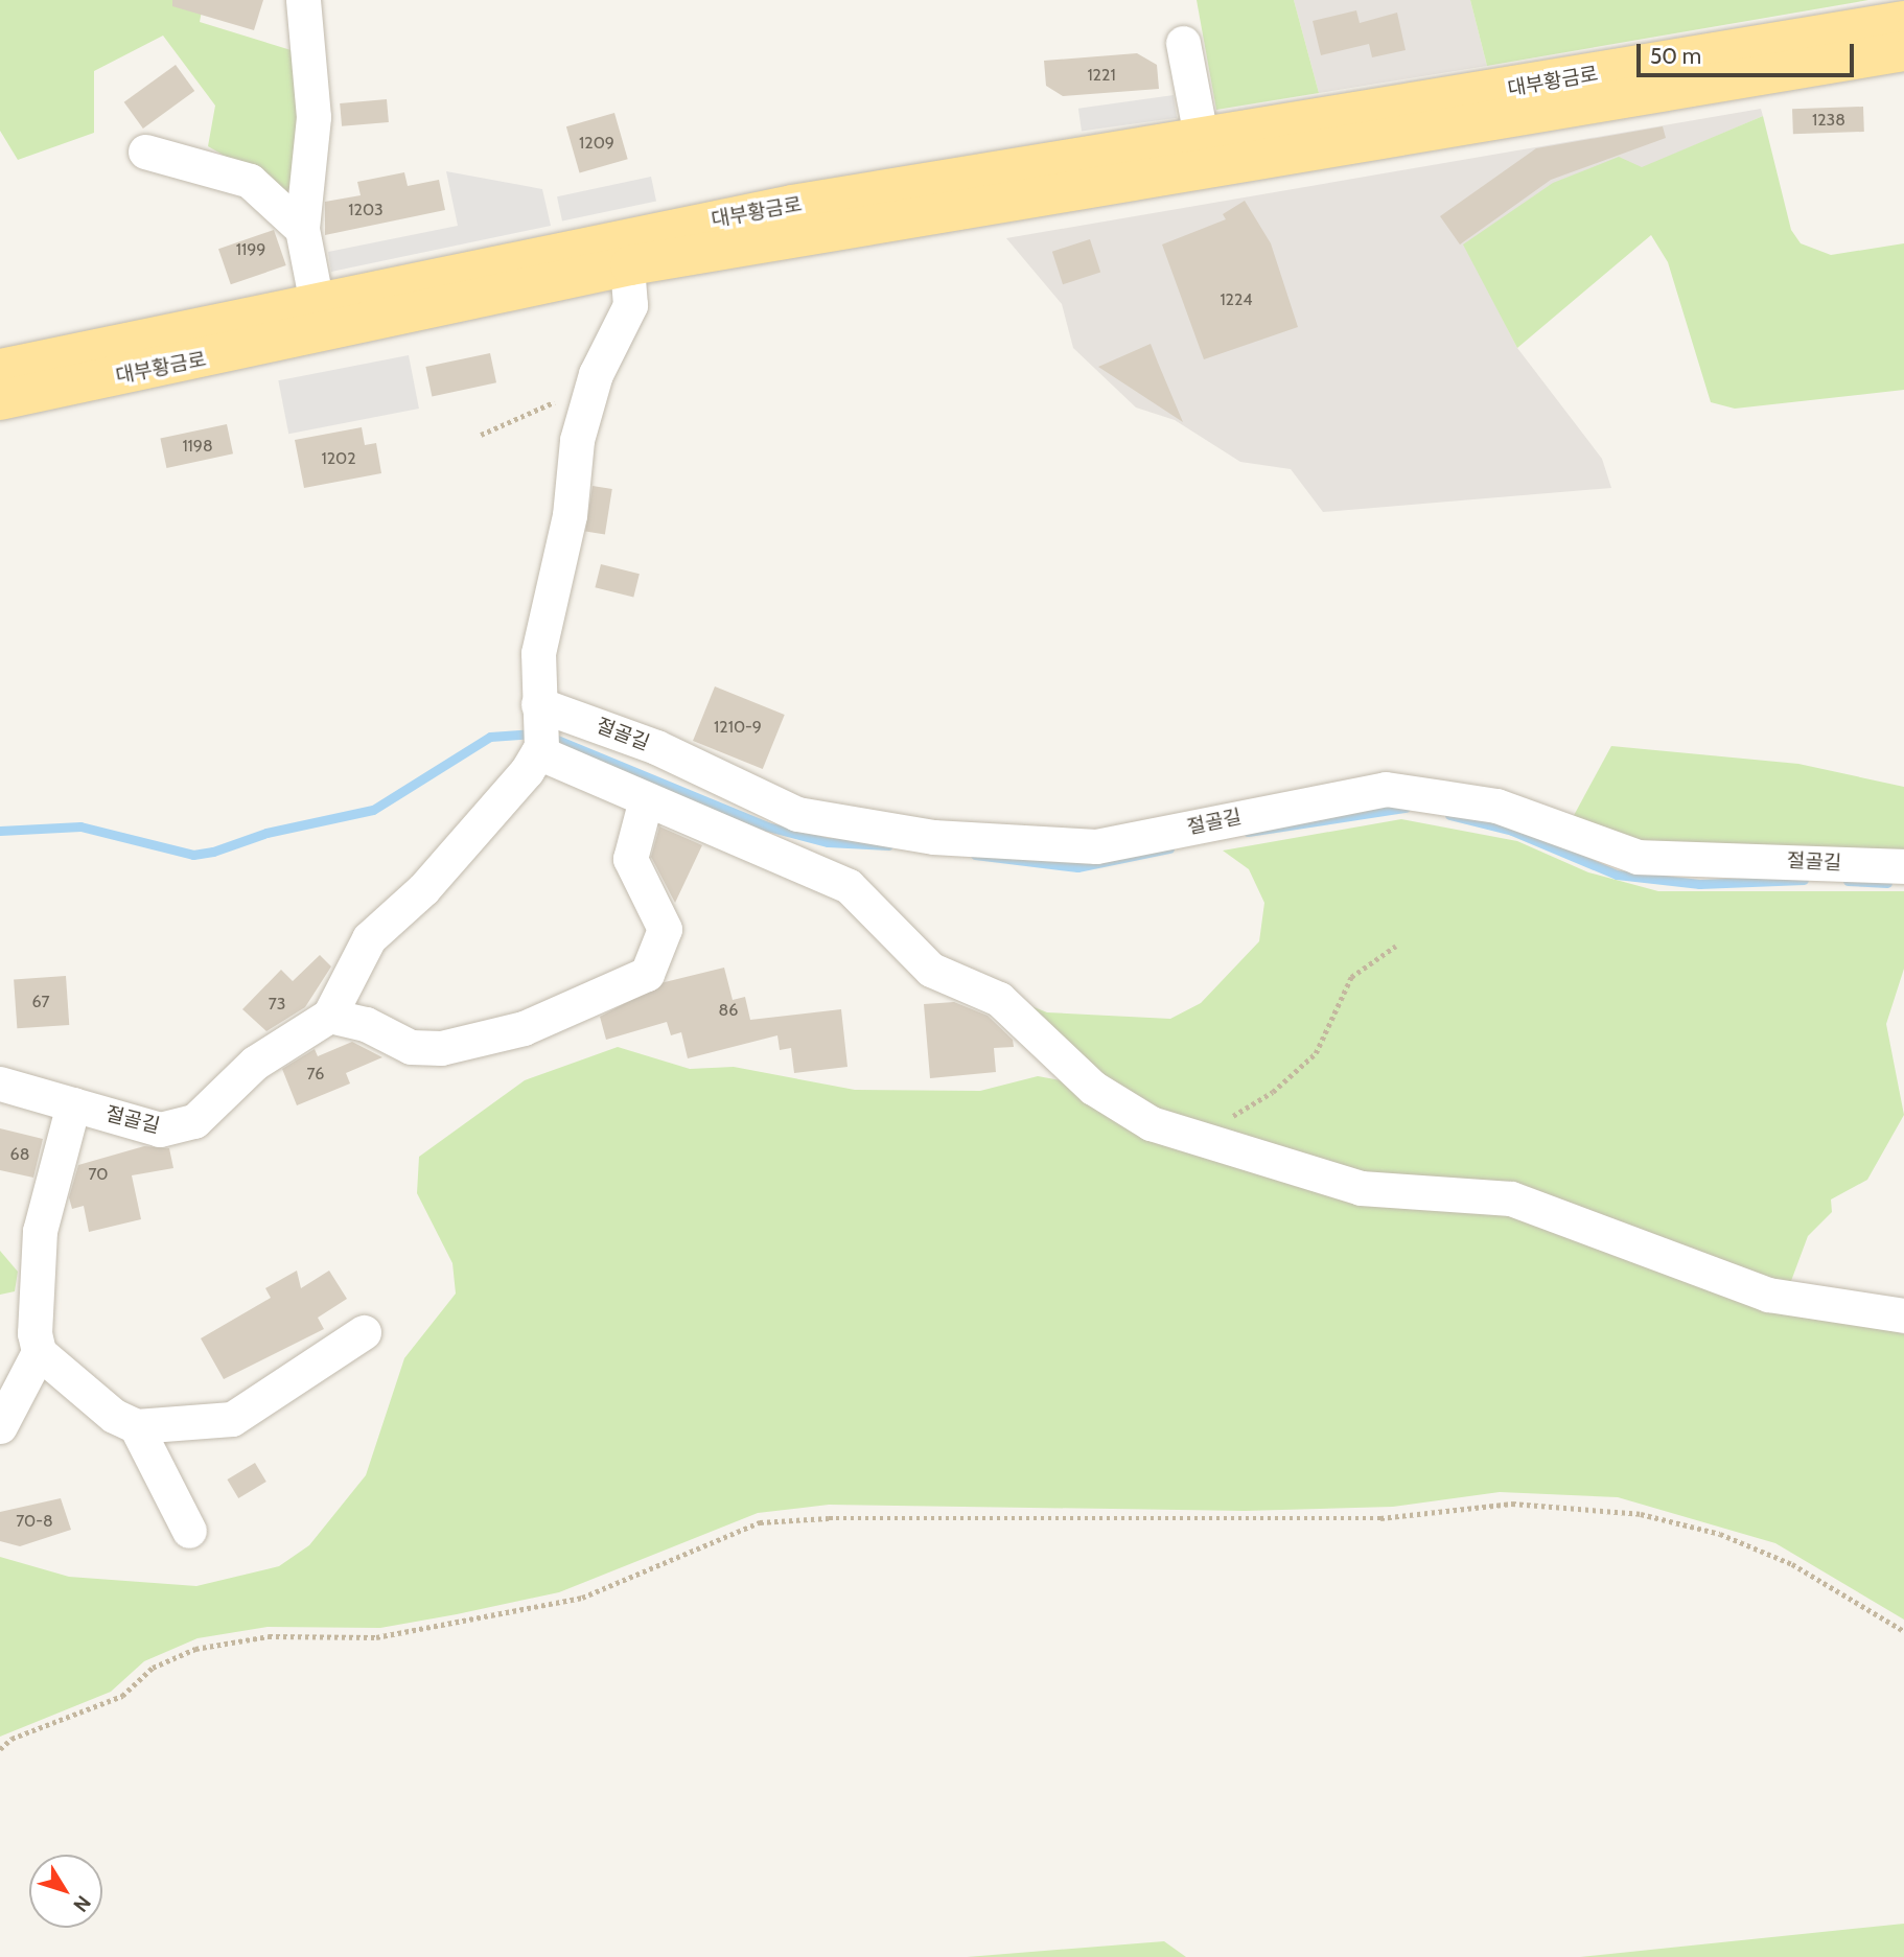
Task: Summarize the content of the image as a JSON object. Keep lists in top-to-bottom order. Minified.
{"streets":{"main road":["대부황금로"],"lane":["절골길"]},"house_numbers":["1221","1238","1209","1203","1199","1224","1198","1202","1210-9","67","73","86","76","68","70","70-8"],"scale_bar":"50 m","north":"bottom right"}
